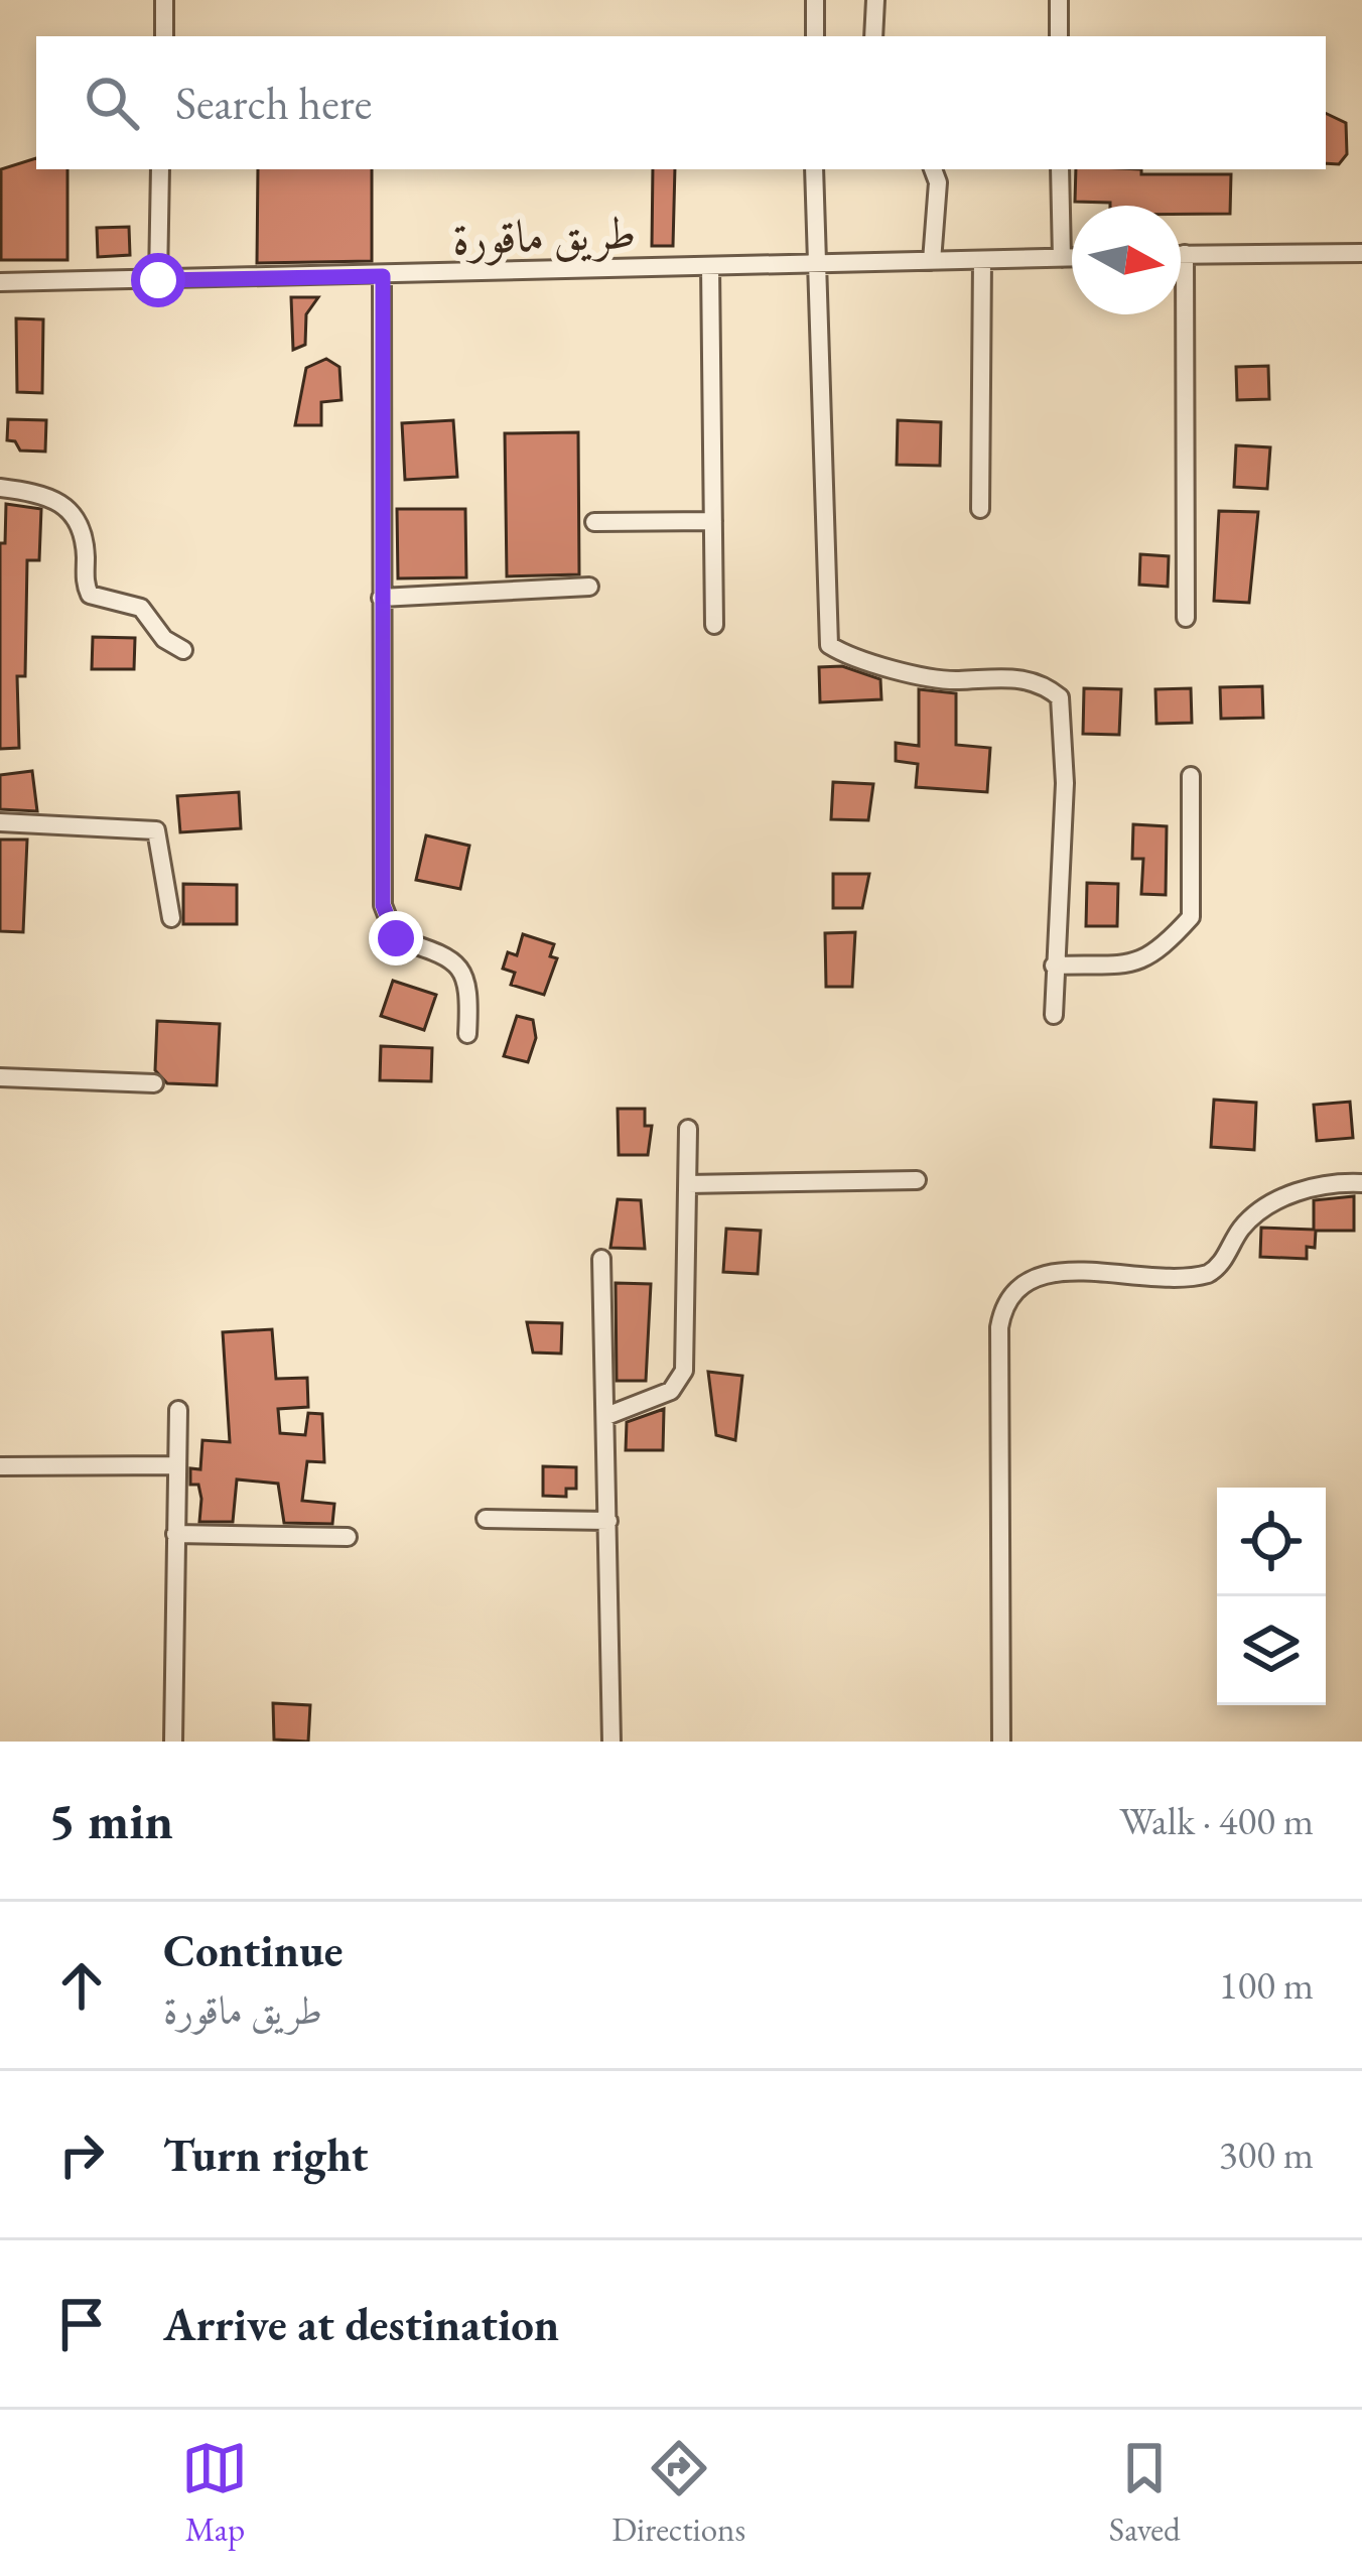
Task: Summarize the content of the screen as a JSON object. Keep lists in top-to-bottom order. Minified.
{"streets":{"street":["طريق ماقورة"]},"north":"right","page":{"search":"Search here","heading":["5 min","Walk · 400 m"],"list":[["Continue","طريق ماقورة","100 m"],["Turn right","300 m"],"Arrive at destination"],"nav":["Map","Directions","Saved"]}}
